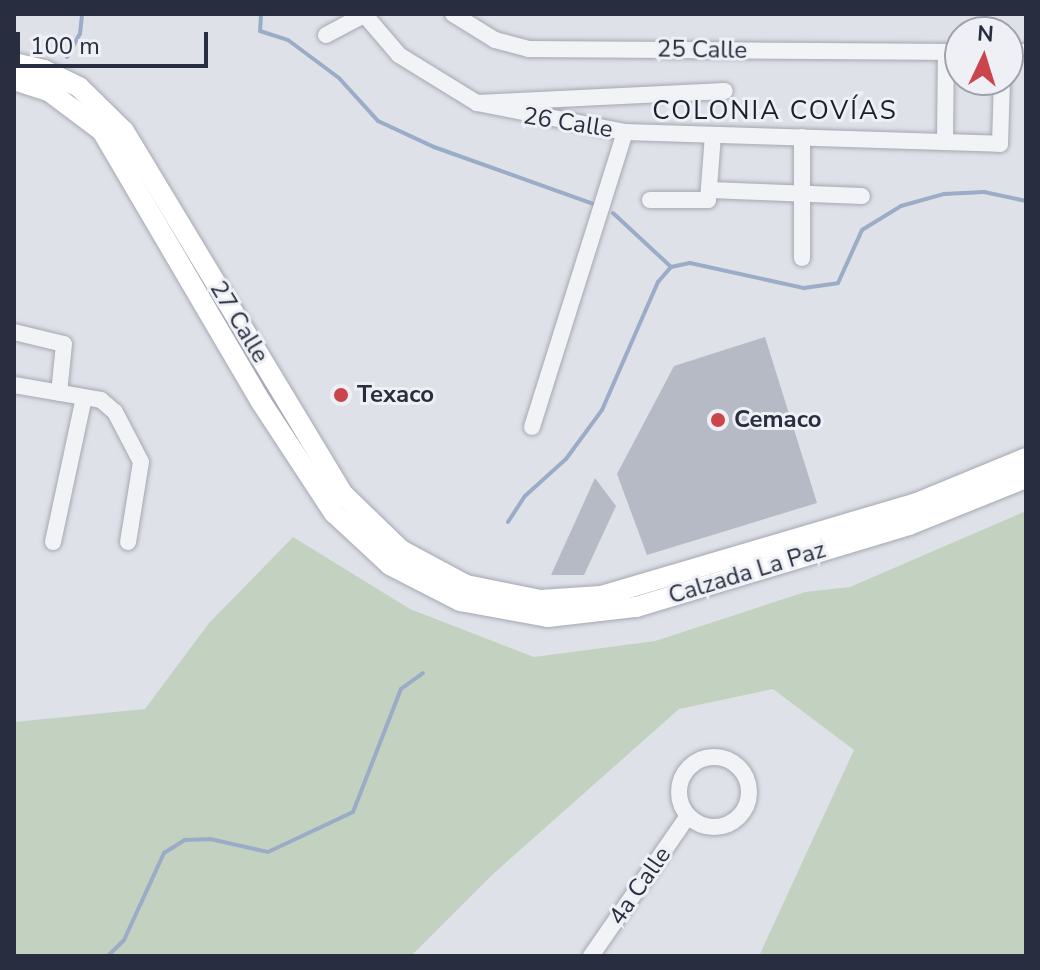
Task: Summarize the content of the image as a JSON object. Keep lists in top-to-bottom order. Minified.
{"streets":{"main road":["27 Calle","Calzada La Paz"],"street":["25 Calle","26 Calle","4a Calle"]},"crossings":[["27 Calle","Calzada La Paz"]],"districts":["COLONIA COVÍAS"],"places":["Texaco","Cemaco"],"scale_bar":"100 m","north":"top"}
